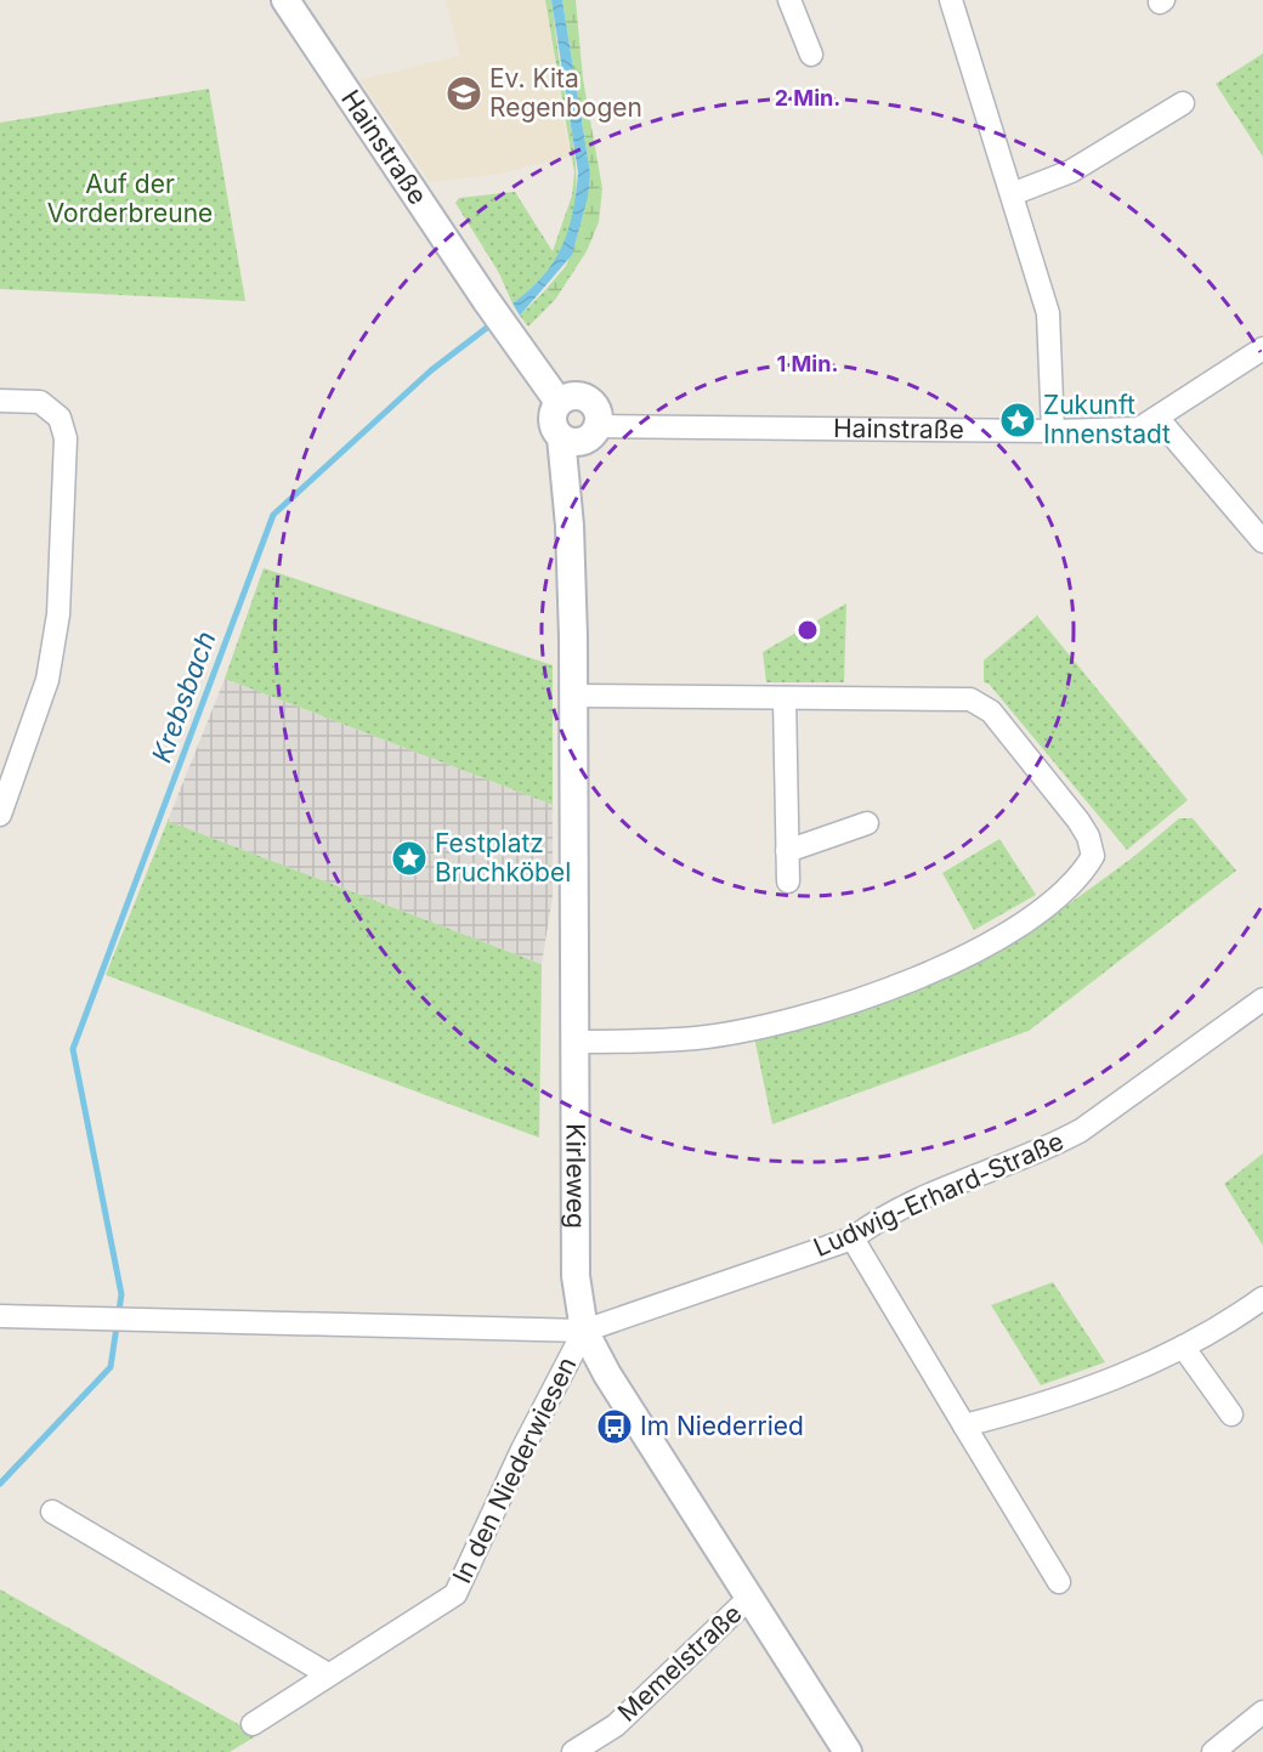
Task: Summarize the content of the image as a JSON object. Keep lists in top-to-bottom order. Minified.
{"streets":{"street":["Hainstraße","Kirleweg","Ludwig-Erhard-Straße","In den Niederwiesen","Memelstraße"]},"crossings":[["Hainstraße","Kirleweg"],["Kirleweg","Ludwig-Erhard-Straße"],["Kirleweg","In den Niederwiesen"],["Kirleweg","Memelstraße"],["Ludwig-Erhard-Straße","In den Niederwiesen"]],"water":["Krebsbach"],"parks":["Auf der Vorderbreune"],"places":{"school or university":["Ev. Kita Regenbogen"],"place":["Zukunft Innenstadt","Festplatz Bruchköbel"],"bus stop":["Im Niederried"]},"rings":["2 Min.","1 Min."]}
